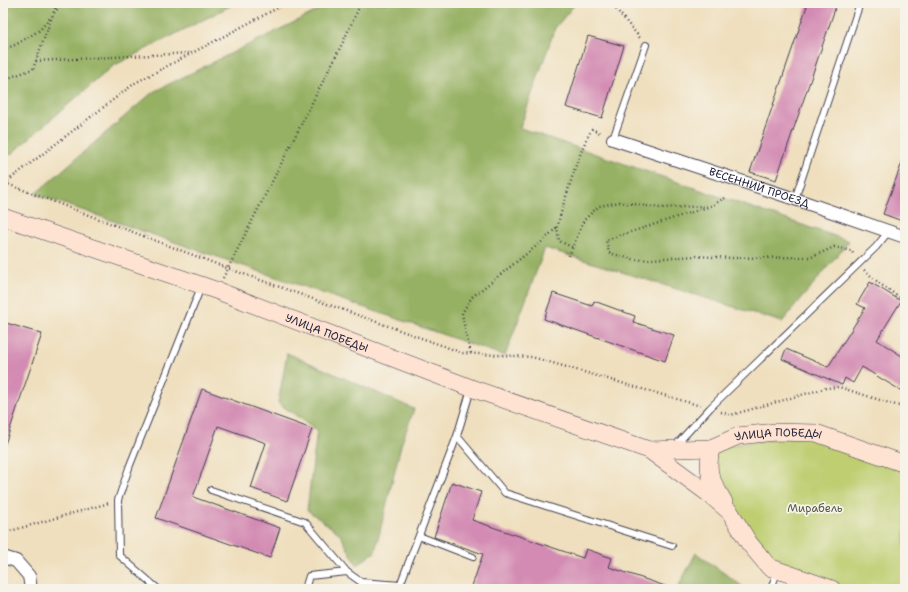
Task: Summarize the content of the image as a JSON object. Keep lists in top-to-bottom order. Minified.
{"streets":{"street":["ВЕСЕННИЙ ПРОЕЗД","УЛИЦА ПОБЕДЫ"]},"parks":["Мирабель"]}
